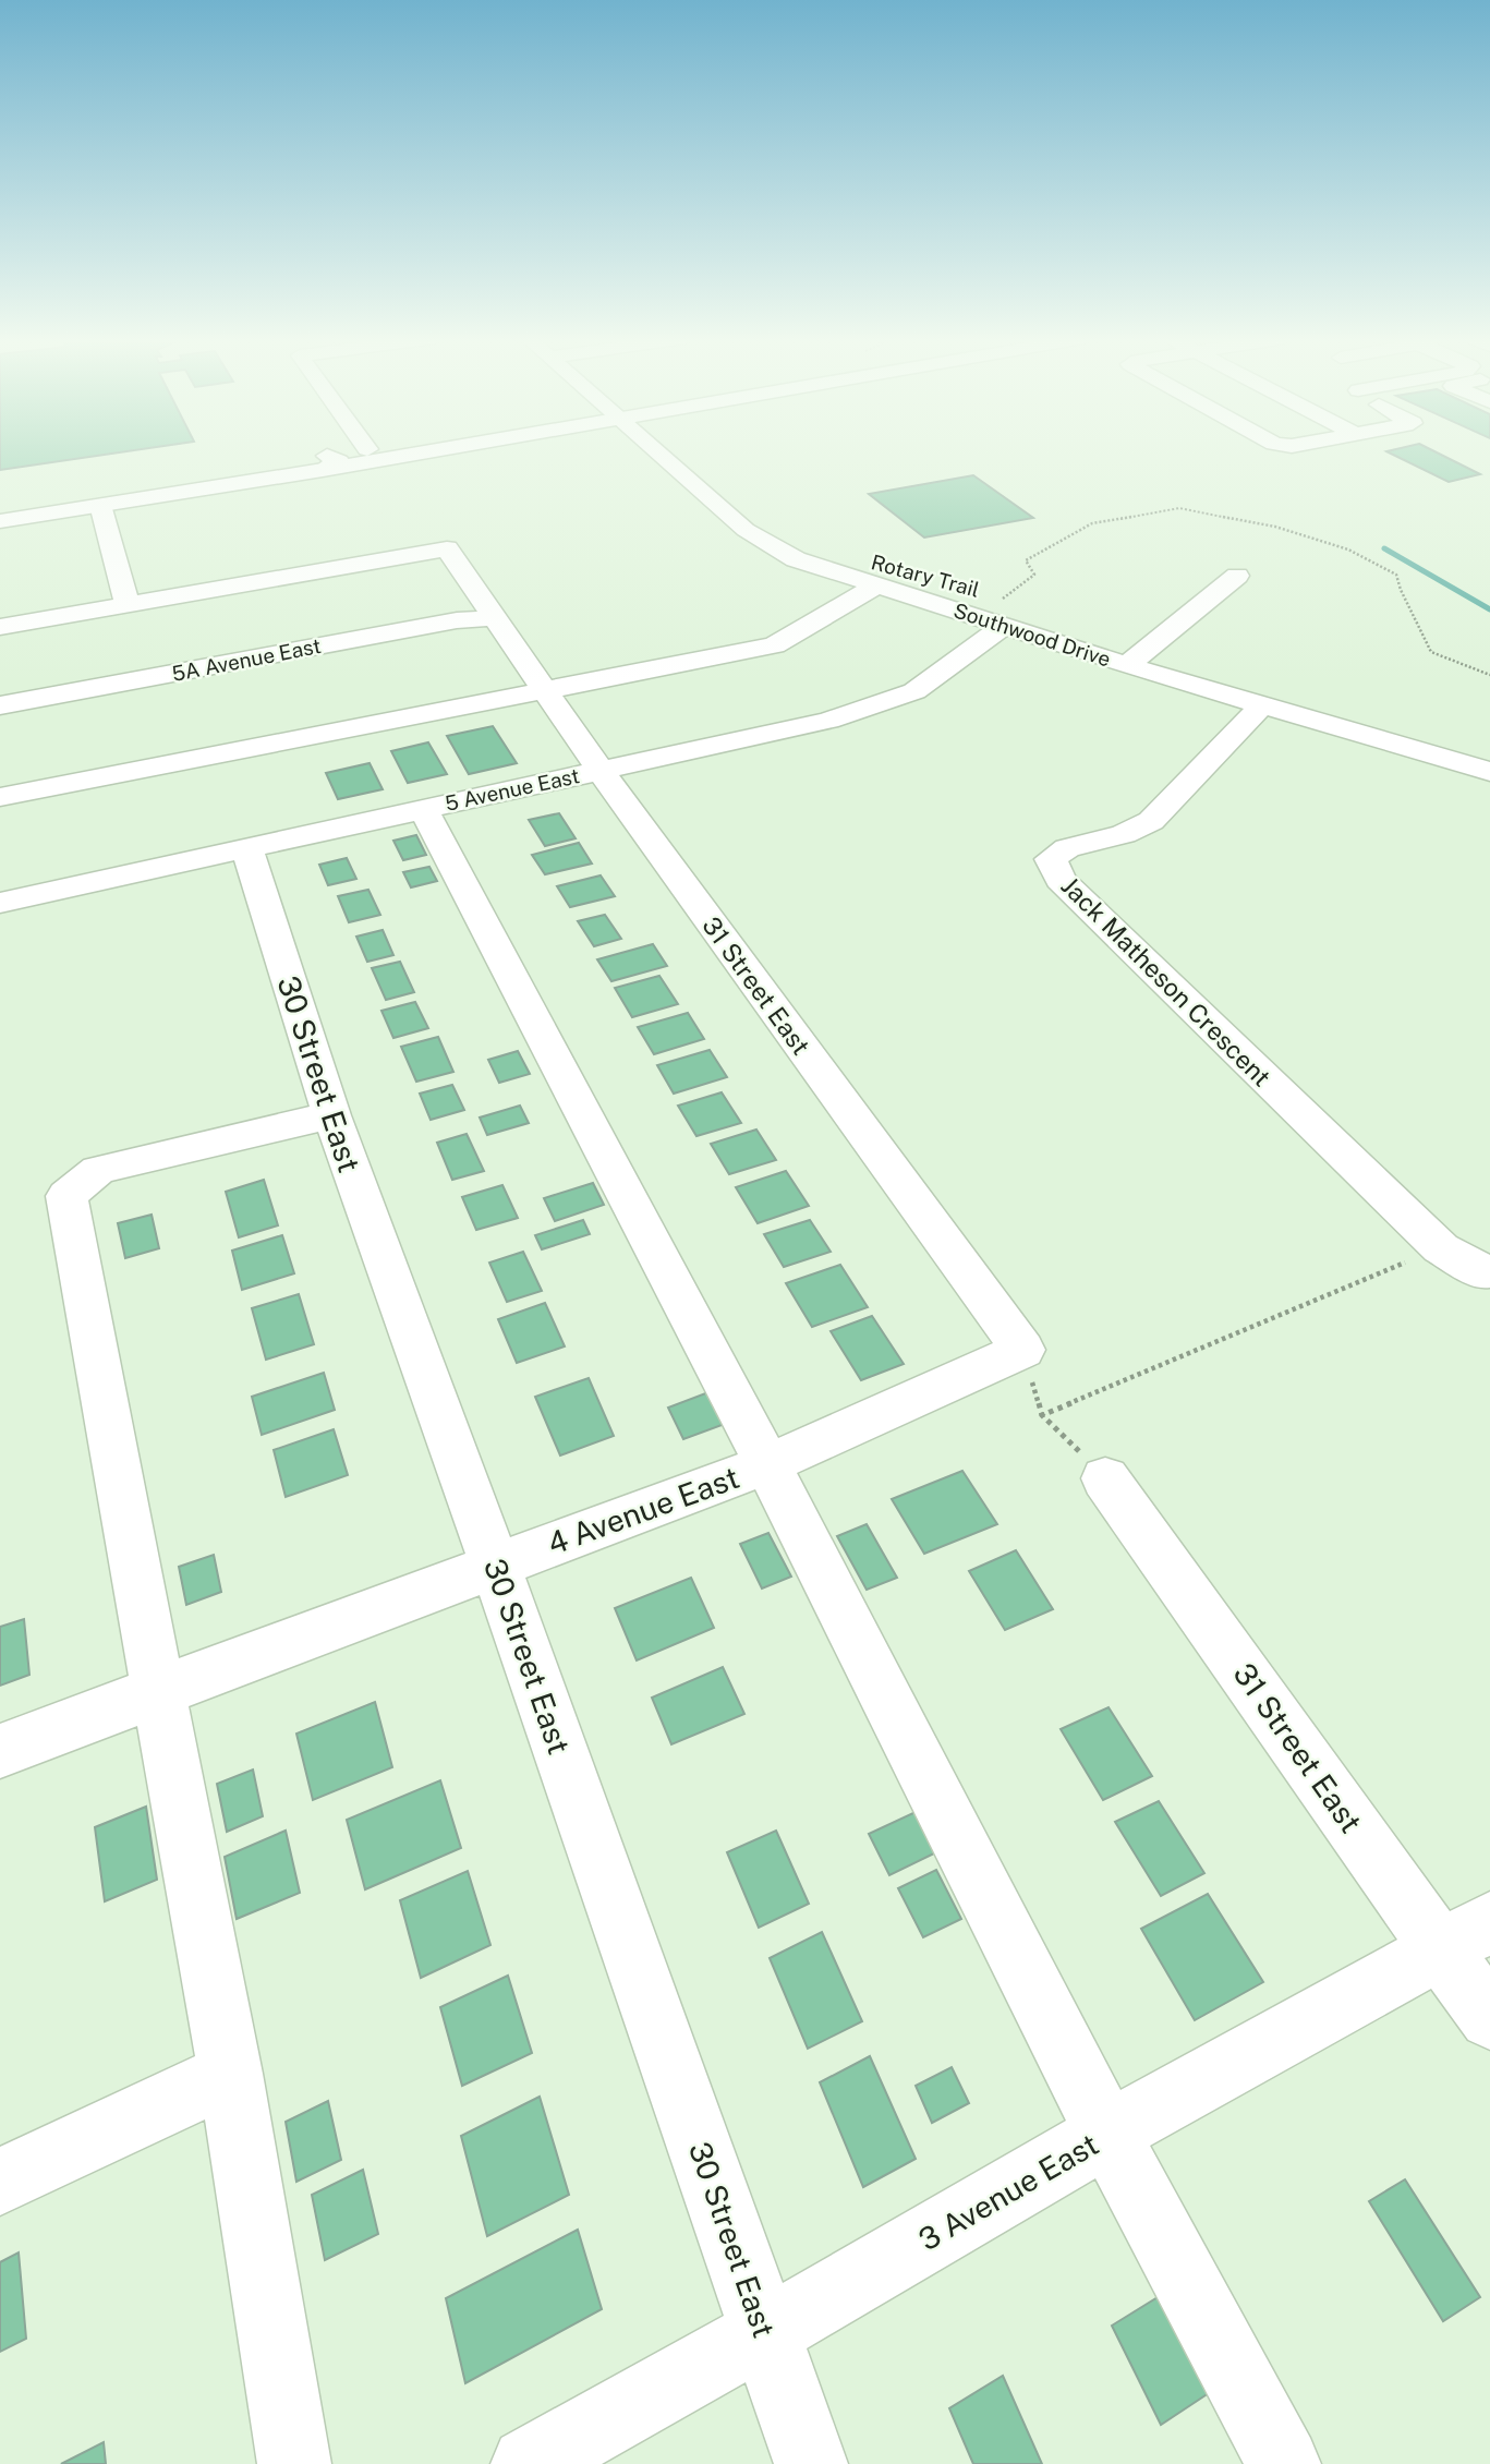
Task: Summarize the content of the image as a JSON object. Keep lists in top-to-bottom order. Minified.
{"streets":{"street":["Southwood Drive","5A Avenue East","5 Avenue East","Jack Matheson Crescent","31 Street East","30 Street East","4 Avenue East","3 Avenue East"],"path":["Rotary Trail"]},"crossings":[["Rotary Trail","Southwood Drive"],["Rotary Trail","5 Avenue East"],["Southwood Drive","5 Avenue East"],["Southwood Drive","Jack Matheson Crescent"],["5A Avenue East","31 Street East"],["5 Avenue East","31 Street East"],["5 Avenue East","30 Street East"],["31 Street East","4 Avenue East"],["31 Street East","3 Avenue East"],["30 Street East","4 Avenue East"],["30 Street East","3 Avenue East"]]}
